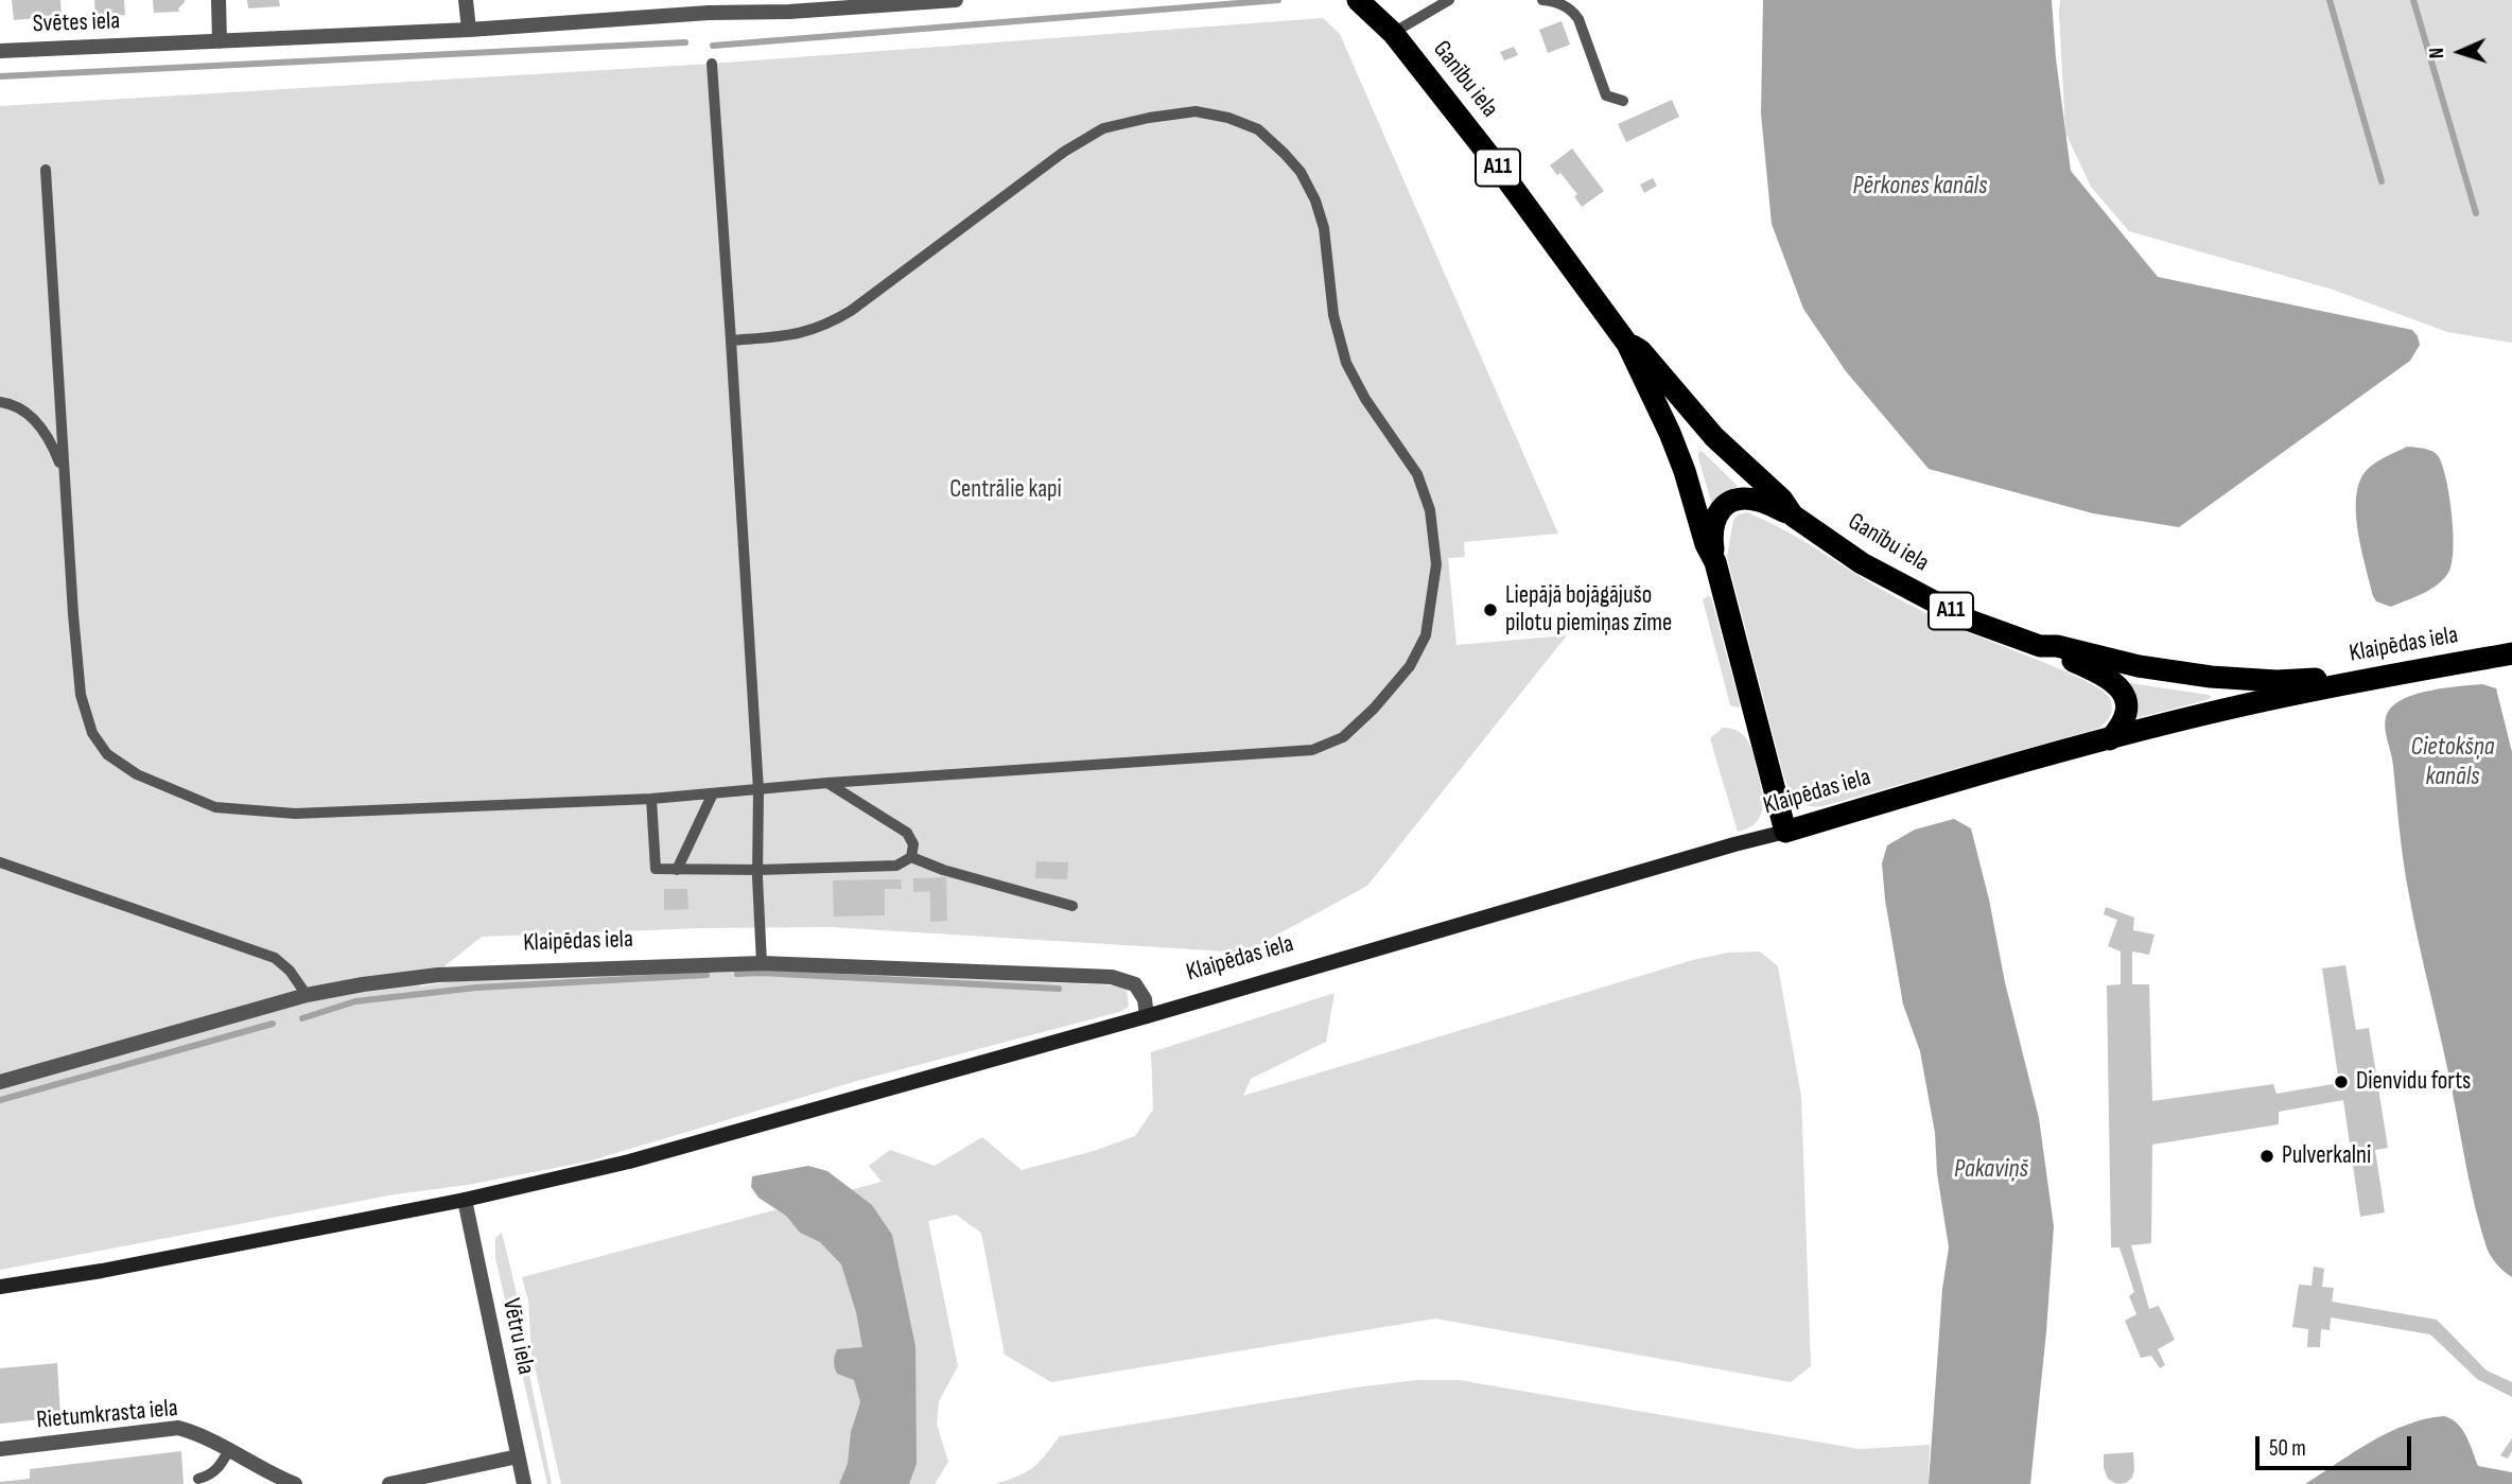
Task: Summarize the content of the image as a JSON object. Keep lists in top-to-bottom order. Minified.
{"streets":{"highway":["Ganību iela","A11","Klaipēdas iela"],"street":["Svētes iela","Vētru iela","Rietumkrasta iela"]},"crossings":[["Ganību iela","Klaipēdas iela"],["Klaipēdas iela","Vētru iela"]],"water":["Pērkones kanāls","Cietokšņa kanāls","Pakaviņš"],"parks":["Centrālie kapi"],"places":["Liepājā bojāgājušo pilotu piemiņas zīme","Dienvidu forts","Pulverkalni"],"scale_bar":"50 m","north":"left"}
